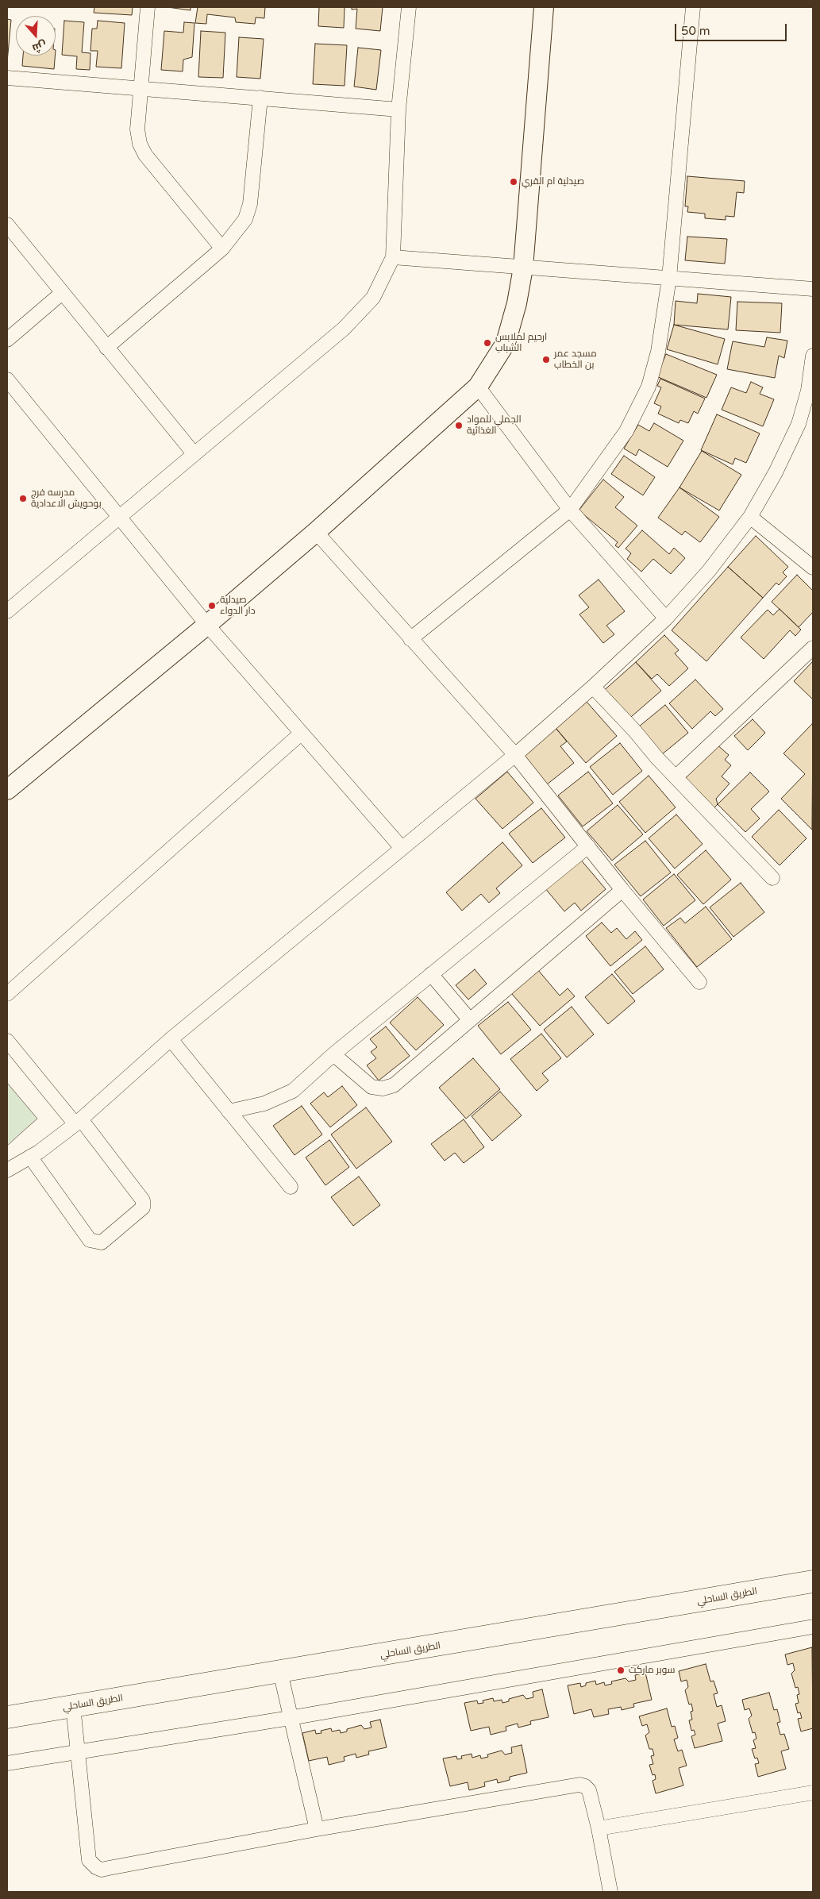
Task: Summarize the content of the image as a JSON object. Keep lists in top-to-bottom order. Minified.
{"streets":{"highway":["الطريق الساحلي"]},"places":["صيدلية ام القري","ارحيم لملابس الشباب","مسجد عمر بن الخطاب","الجملي للمواد الغذائية","مدرسه فرج بوحويش الاعدادية","صيدلية دار الدواء","سوبر ماركت"],"scale_bar":"50 m","north":"bottom"}
